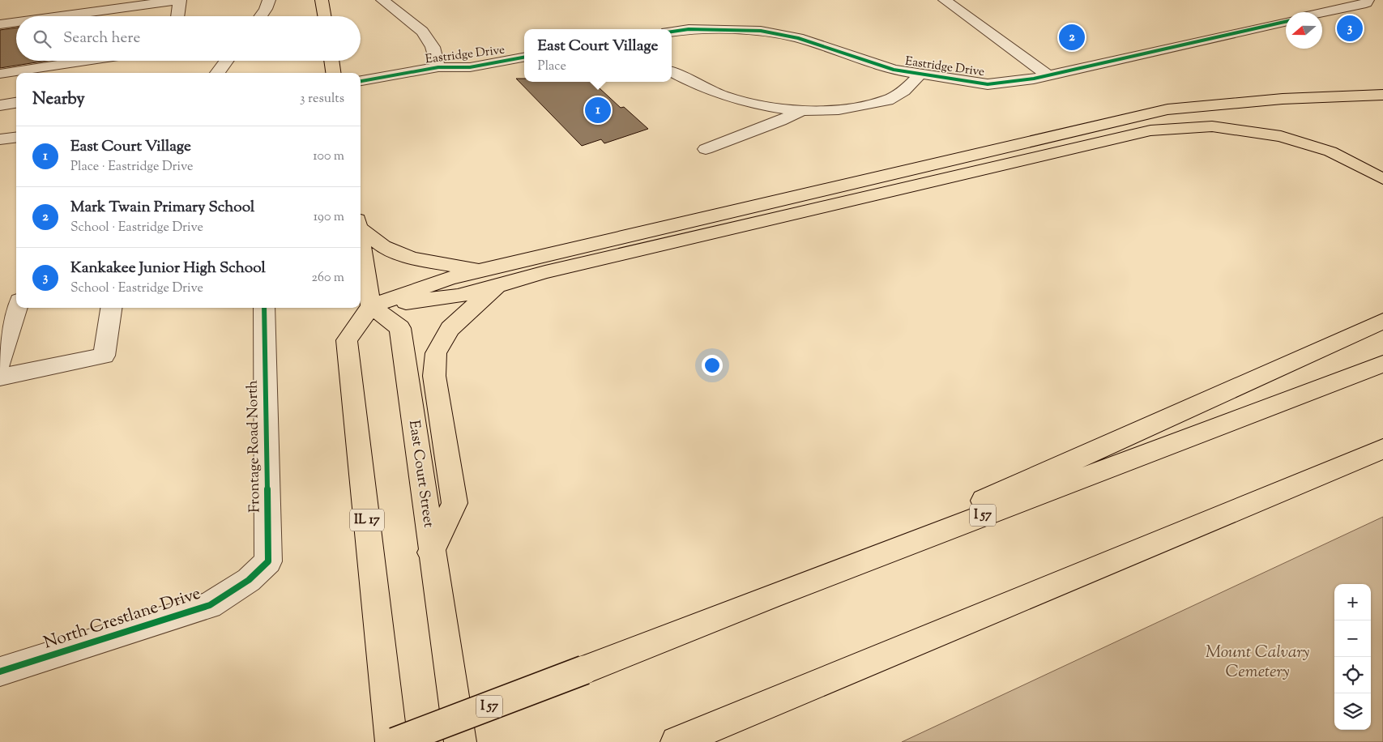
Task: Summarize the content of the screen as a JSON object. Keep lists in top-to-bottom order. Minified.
{"streets":{"highway":["East Court Street","I 57","IL 17"],"street":["Eastridge Drive","Frontage Road North","North Crestlane Drive"]},"crossings":[["Frontage Road North","North Crestlane Drive"],["East Court Street","IL 17"],["I 57","IL 17"]],"parks":["Mount Calvary Cemetery"],"north":"left","page":{"pins":["3","2","1"],"search":"Search here","popup":["East Court Village","Place"],"heading":["Nearby","3 results"],"list":[{"mark":"1","name":"East Court Village","note":"Place · Eastridge Drive","value":"100 m"},{"mark":"2","name":"Mark Twain Primary School","note":"School · Eastridge Drive","value":"190 m"},{"mark":"3","name":"Kankakee Junior High School","note":"School · Eastridge Drive","value":"260 m"}],"map_buttons":["+","−"]}}
